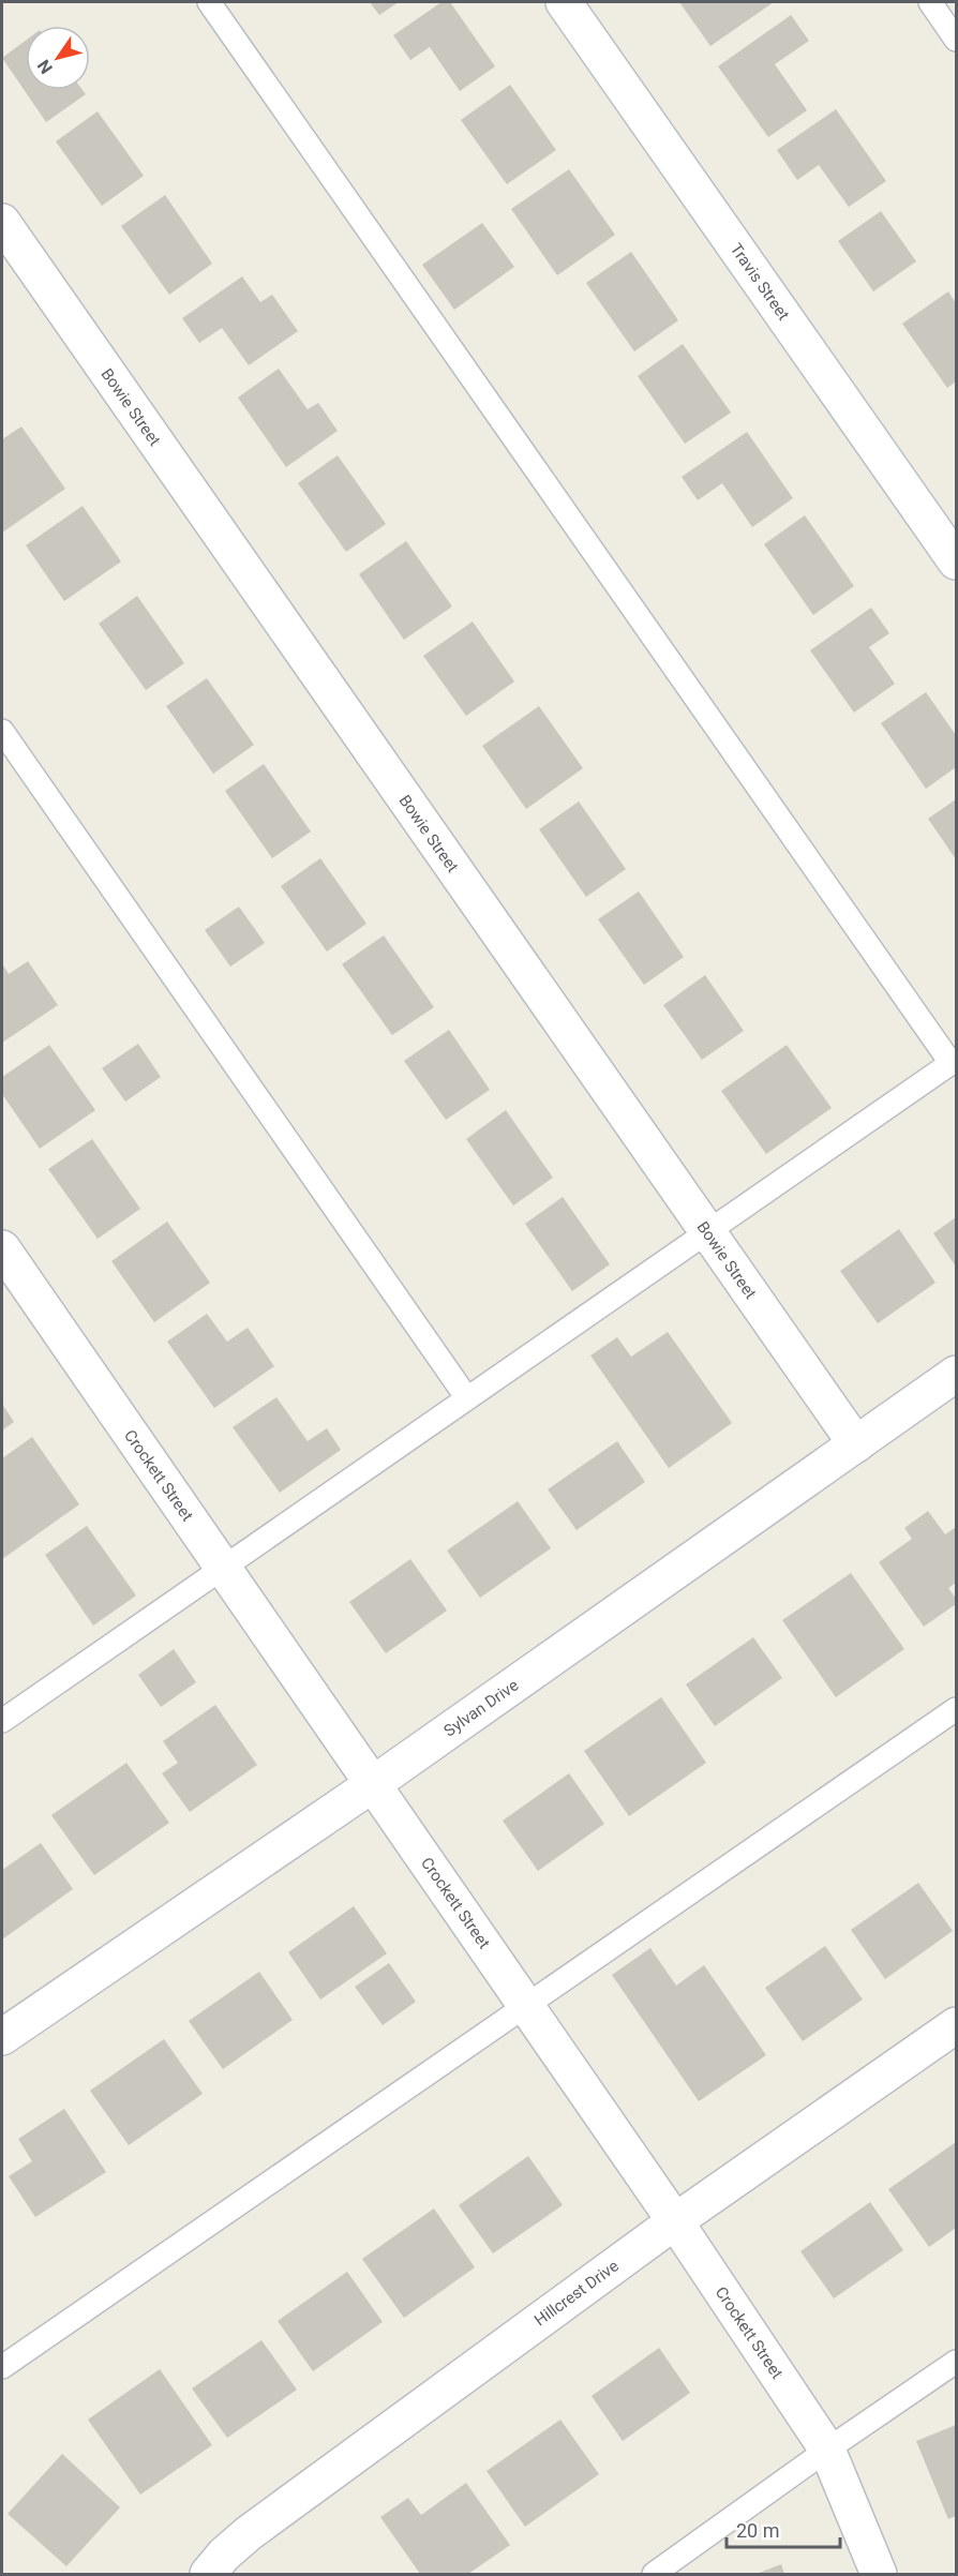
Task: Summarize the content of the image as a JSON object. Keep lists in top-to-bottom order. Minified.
{"streets":{"street":["Travis Street","Bowie Street","Crockett Street","Sylvan Drive","Hillcrest Drive"]},"crossings":[["Bowie Street","Sylvan Drive"],["Crockett Street","Sylvan Drive"],["Crockett Street","Hillcrest Drive"]],"scale_bar":"20 m","north":"bottom left"}
